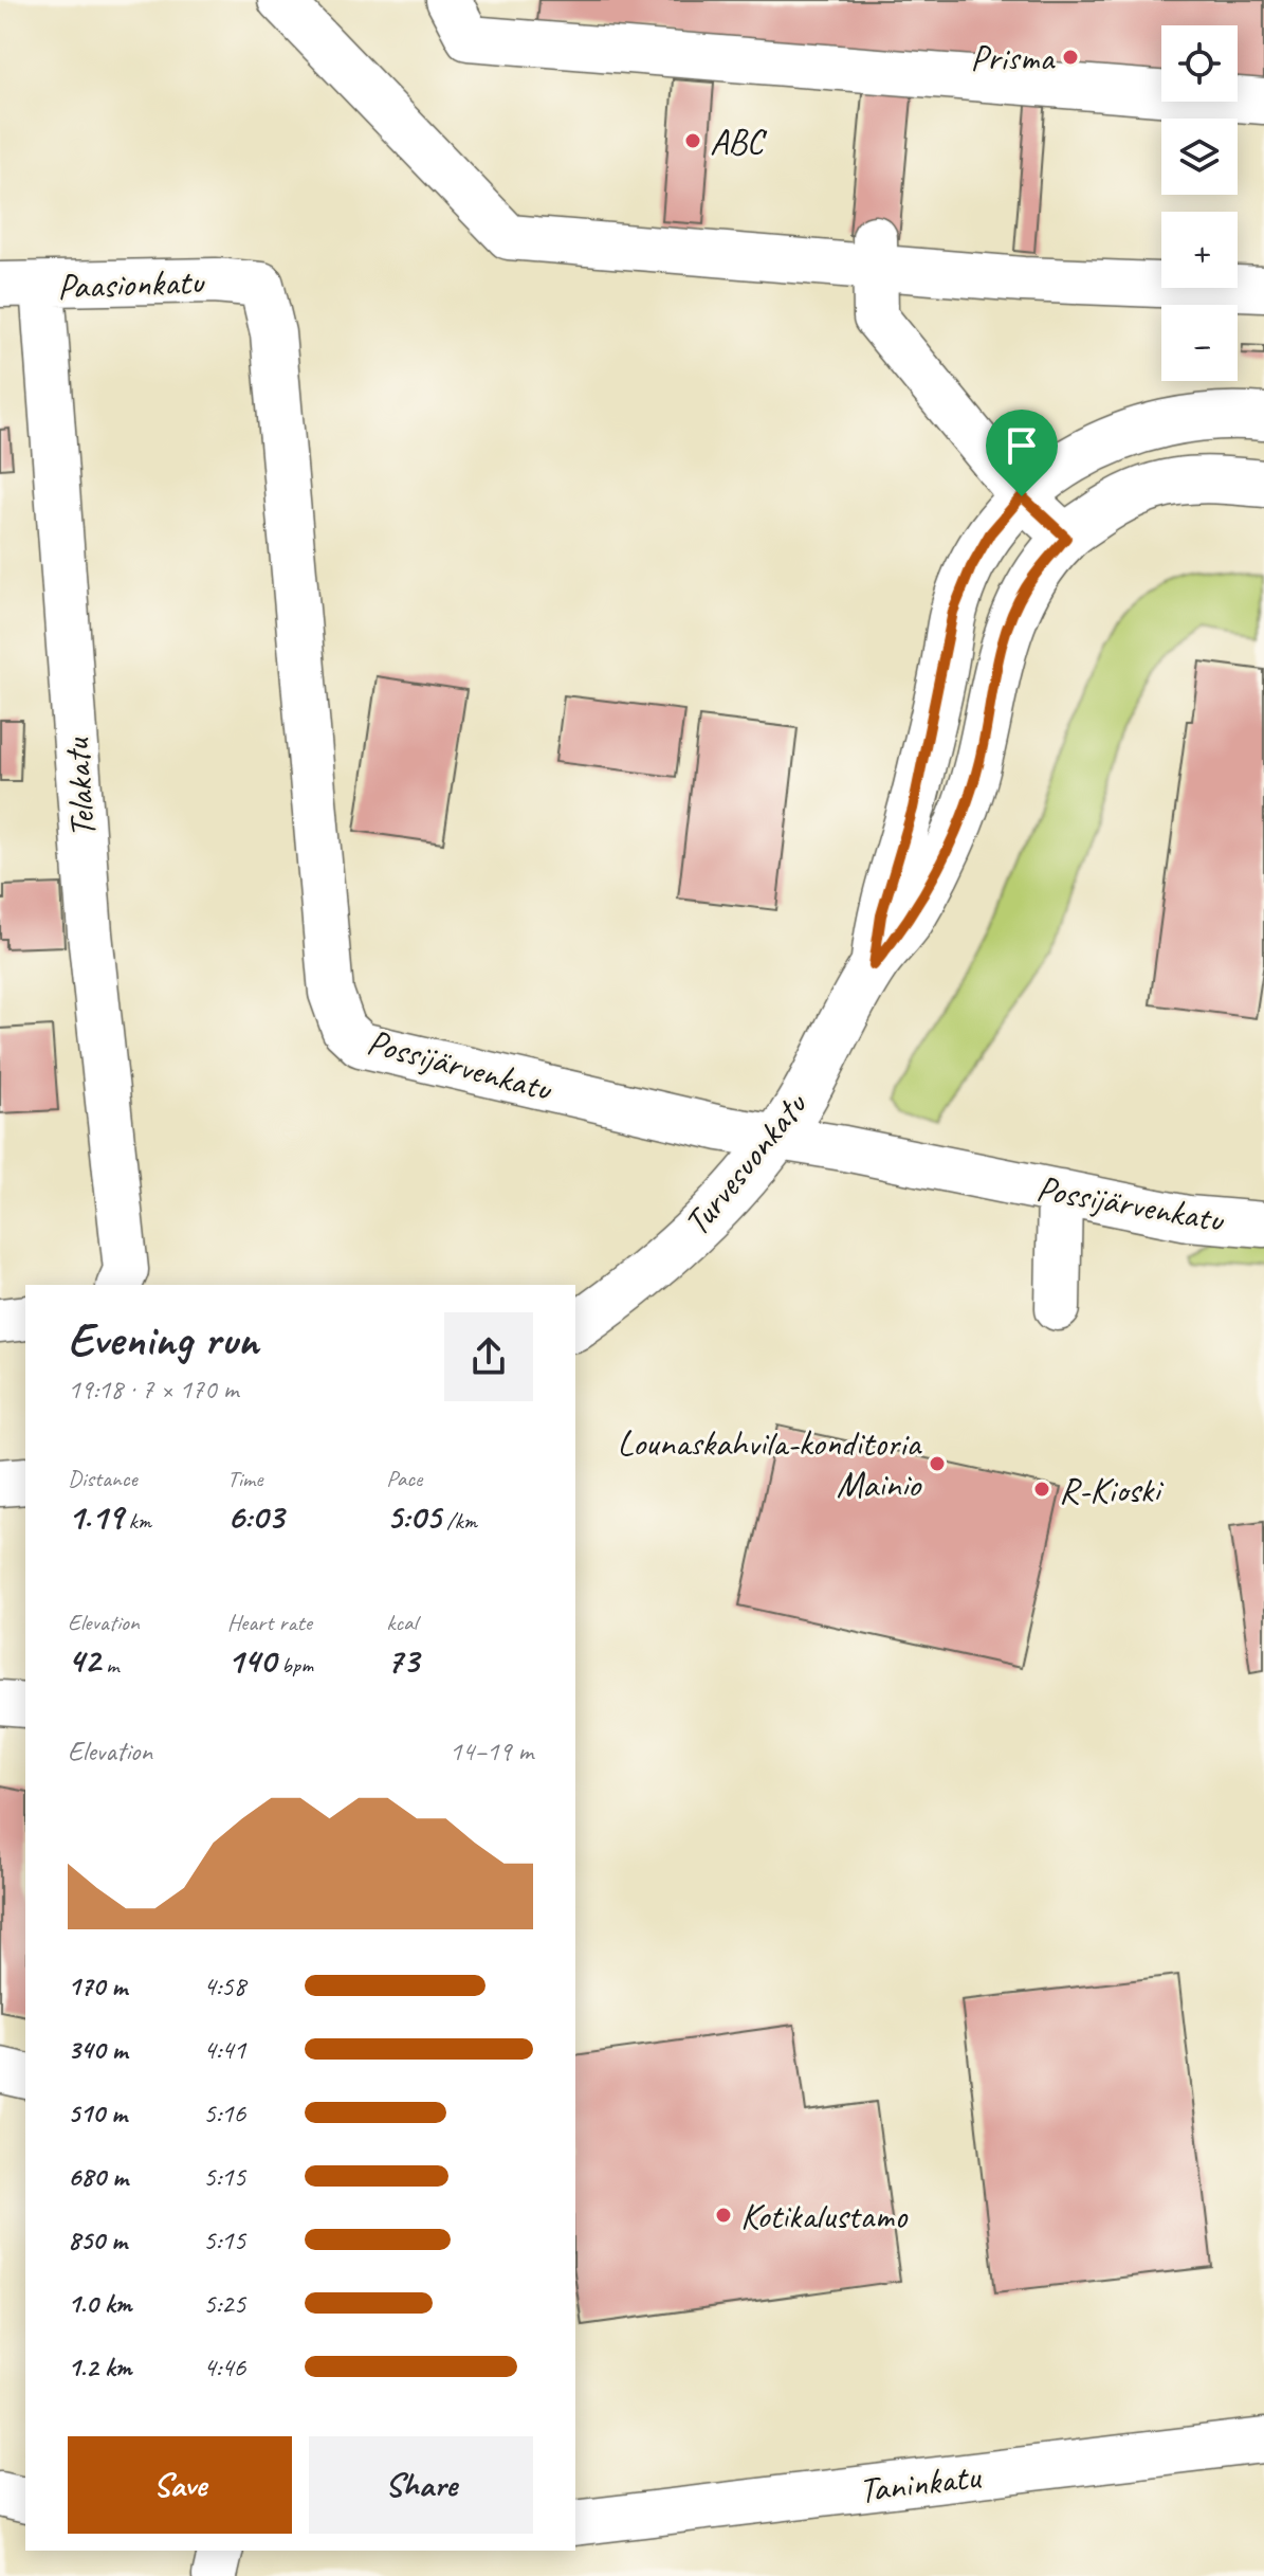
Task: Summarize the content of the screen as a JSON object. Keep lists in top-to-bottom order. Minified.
{"streets":{"main road":["Turvesuonkatu"],"street":["Paasionkatu","Telakatu","Possijärvenkatu","Taninkatu"]},"crossings":[["Paasionkatu","Telakatu"],["Paasionkatu","Possijärvenkatu"],["Possijärvenkatu","Turvesuonkatu"]],"places":["Prisma","ABC","Lounaskahvila-konditoria Mainio","R-Kioski","Kotikalustamo"],"page":{"map_buttons":["+","−"],"heading":["Evening run","19:18 · 7 × 170 m"],"stats":[["Distance","1.19 km"],["Time","6:03"],["Pace","5:05 /km"],["Elevation","42 m"],["Heart rate","140 bpm"],["kcal","73"]],"chart":["Elevation","14–19 m"],"list":[{"name":"170 m","note":"4:58"},{"name":"340 m","note":"4:41"},{"name":"510 m","note":"5:16"},{"name":"680 m","note":"5:15"},{"name":"850 m","note":"5:15"},{"name":"1.0 km","note":"5:25"},{"name":"1.2 km","note":"4:46"}],"buttons":["Save","Share"]}}
